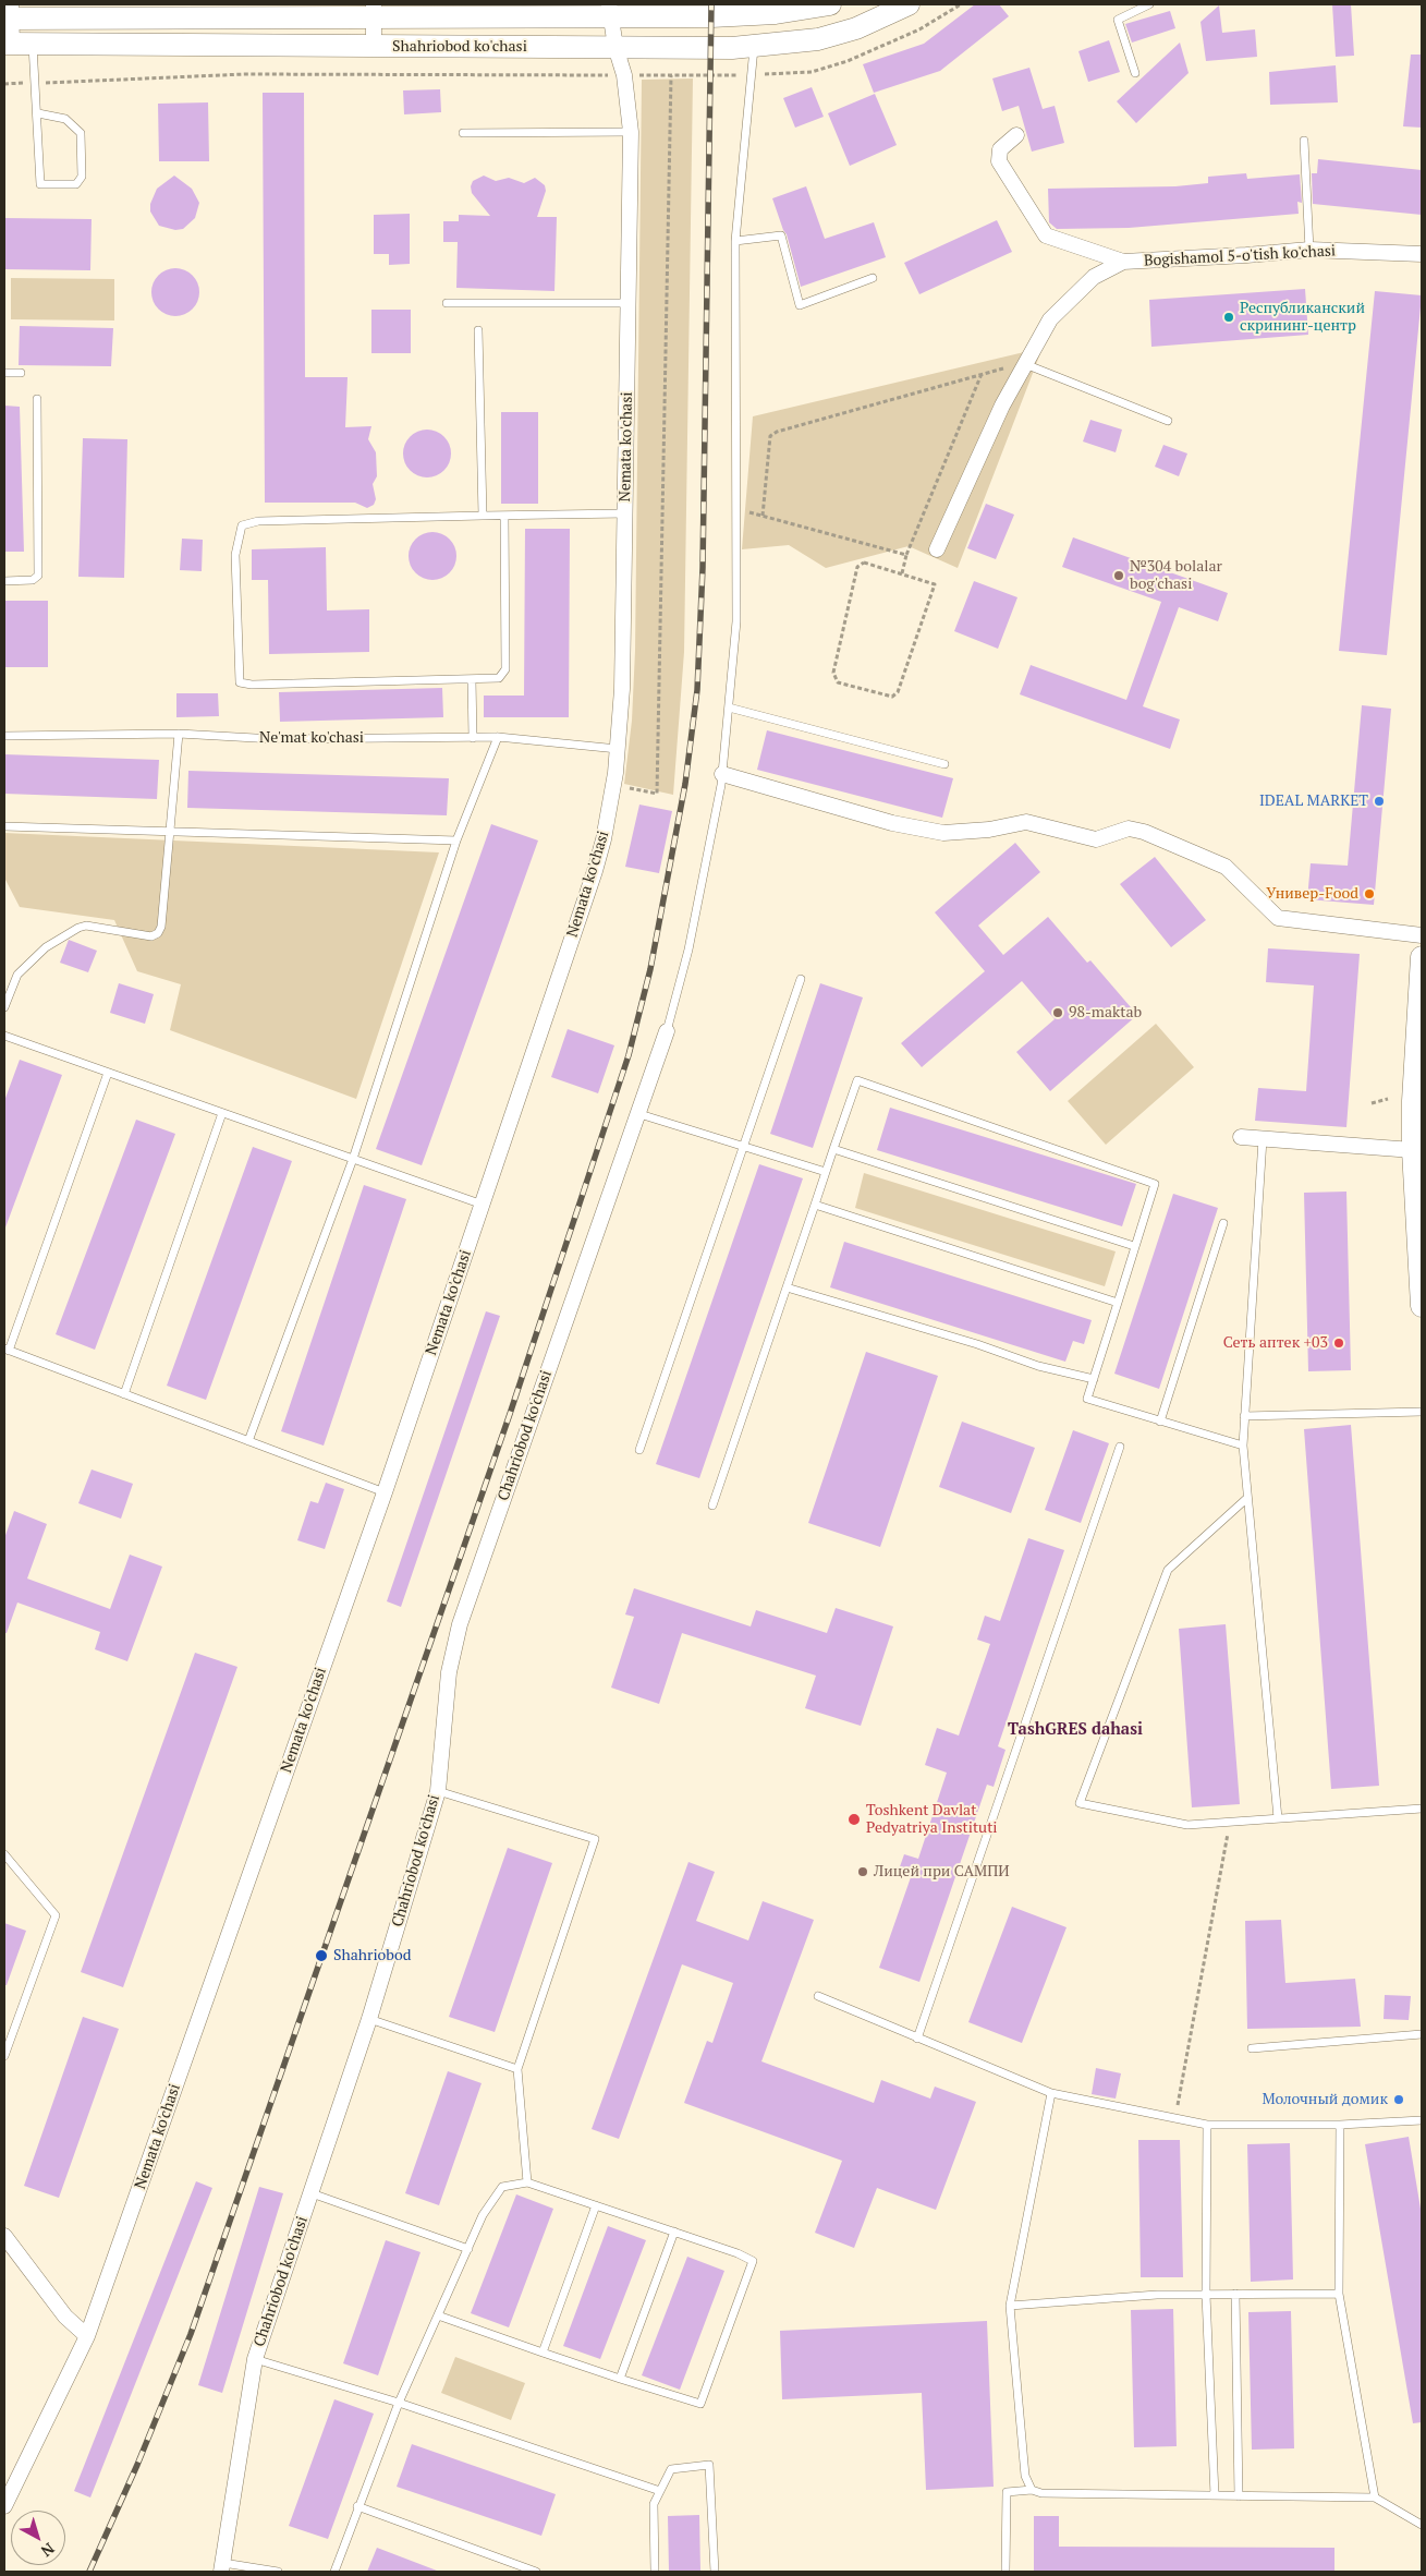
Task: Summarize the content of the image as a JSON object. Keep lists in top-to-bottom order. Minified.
{"streets":{"main road":["Shahriobod ko'chasi"],"street":["Bogishamol 5-o'tish ko'chasi","Nemata ko'chasi","Chahriobod ko'chasi"],"lane":["Ne'mat ko'chasi"]},"crossings":[["Shahriobod ko'chasi","Nemata ko'chasi"],["Nemata ko'chasi","Ne'mat ko'chasi"]],"districts":["TashGRES dahasi"],"places":["Республиканский скрининг-центр","№304 bolalar bog'chasi","IDEAL MARKET","Универ-Food","98-maktab","Сеть аптек +03","Toshkent Davlat Pedyatriya Instituti","Лицей при САМПИ","Shahriobod","Молочный домик"],"north":"bottom right"}
